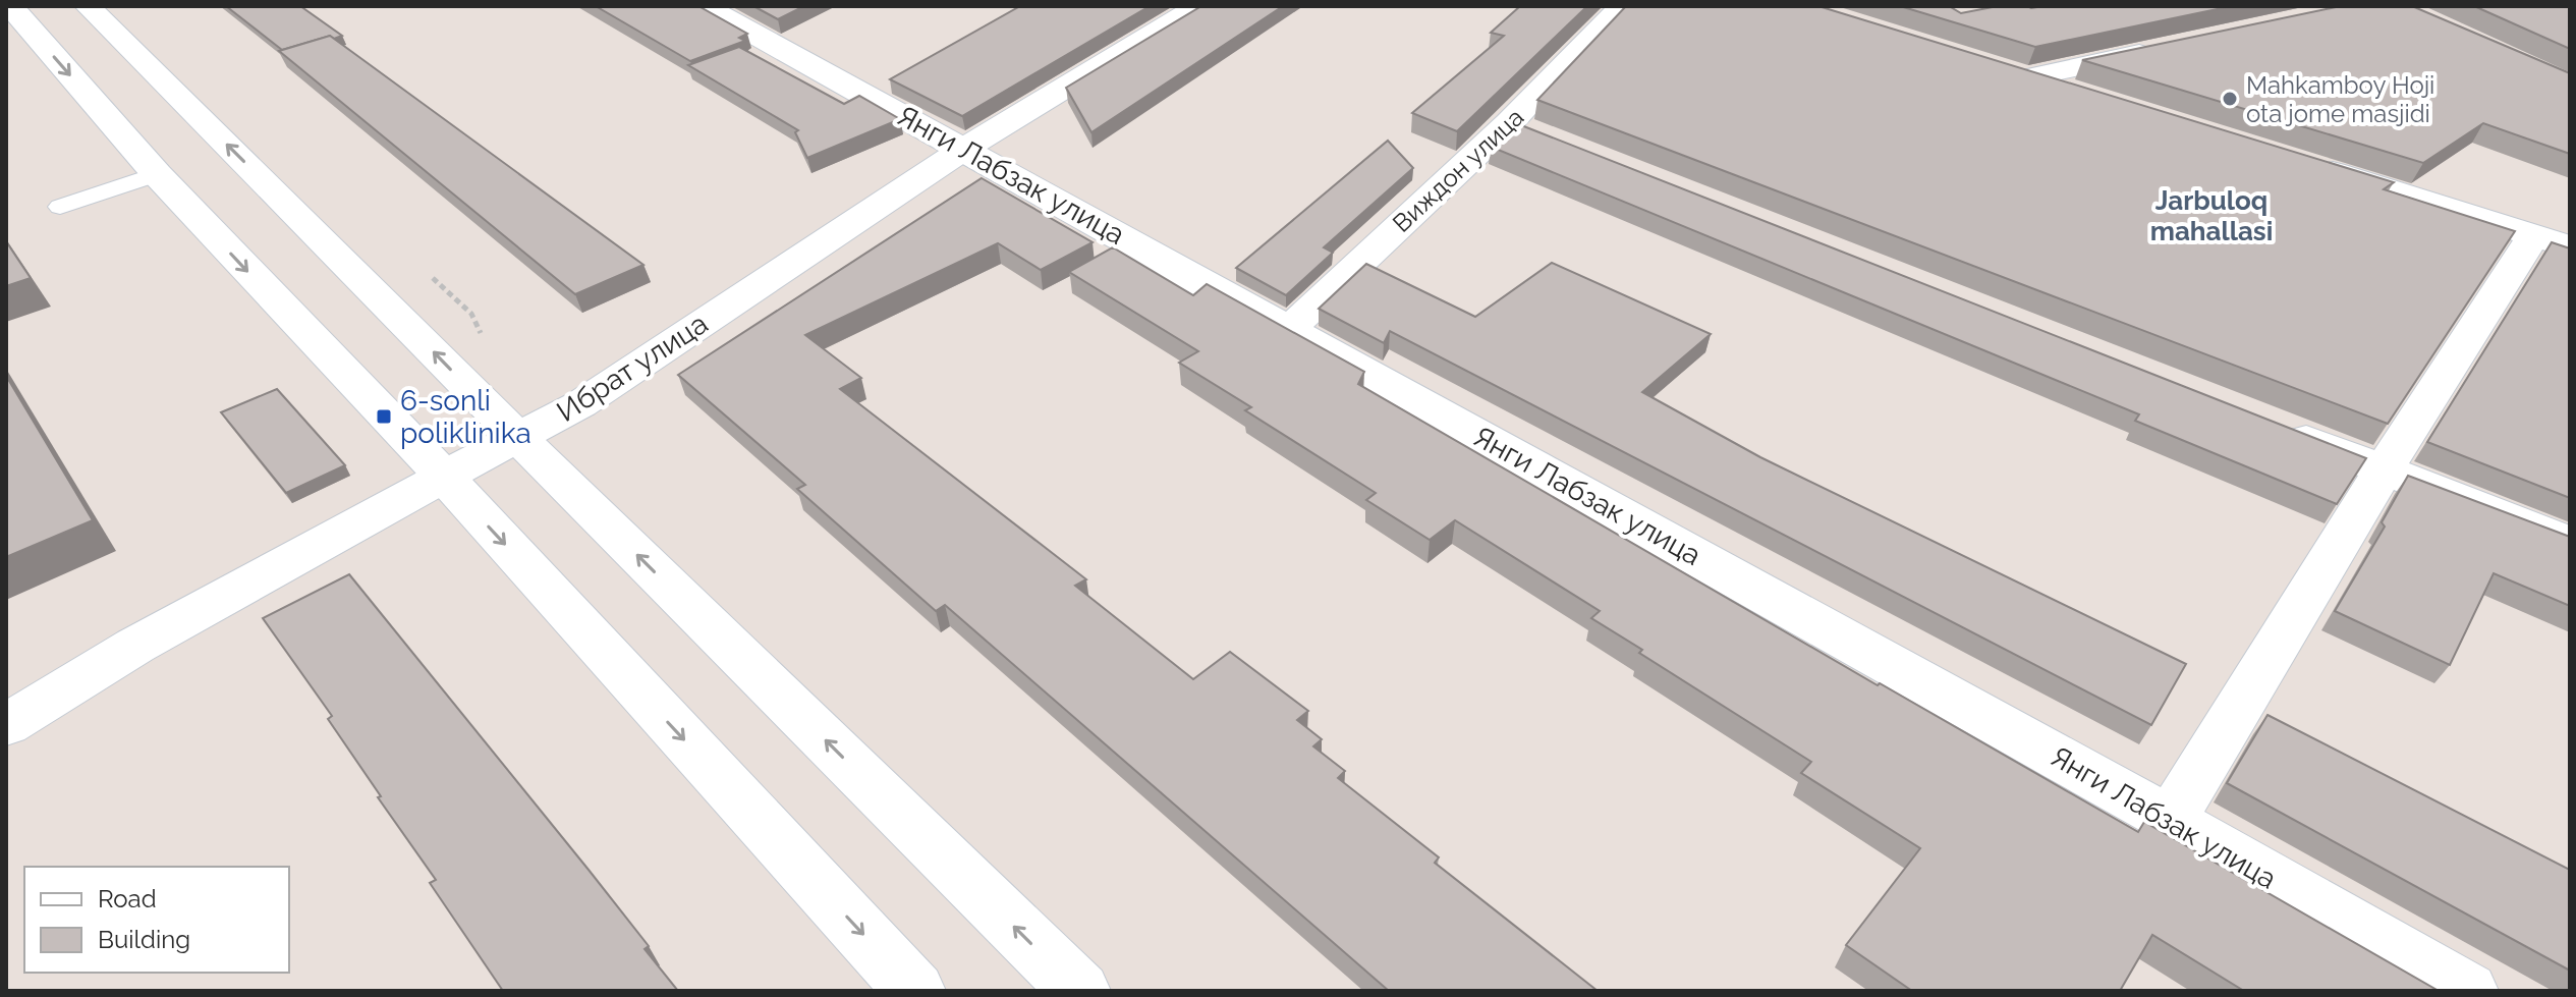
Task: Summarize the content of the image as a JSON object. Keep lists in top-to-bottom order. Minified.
{"streets":{"street":["Виждон улица","Янги Лабзак улица","Ибрат улица"]},"crossings":[["Виждон улица","Янги Лабзак улица"],["Янги Лабзак улица","Ибрат улица"]],"districts":["Jarbuloq mahallasi"],"places":{"other":["Mahkamboy Hoji ota jome masjidi"],"transit":["6-sonli poliklinika"]},"legend":["Road","Building"]}
